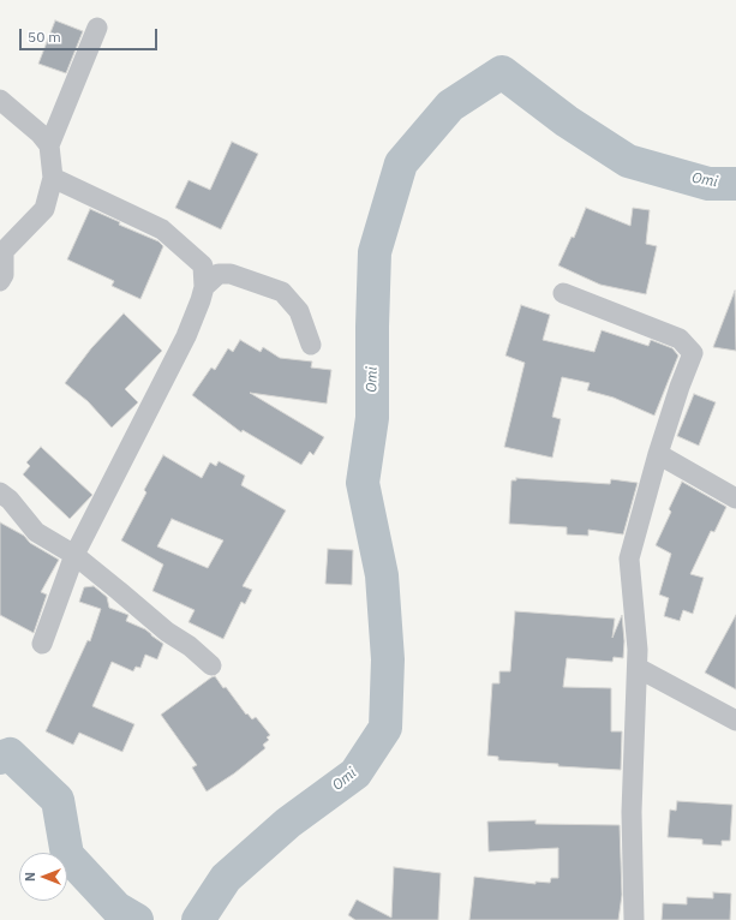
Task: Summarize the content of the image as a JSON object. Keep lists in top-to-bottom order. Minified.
{"water":["Omi"],"scale_bar":"50 m","north":"left"}
